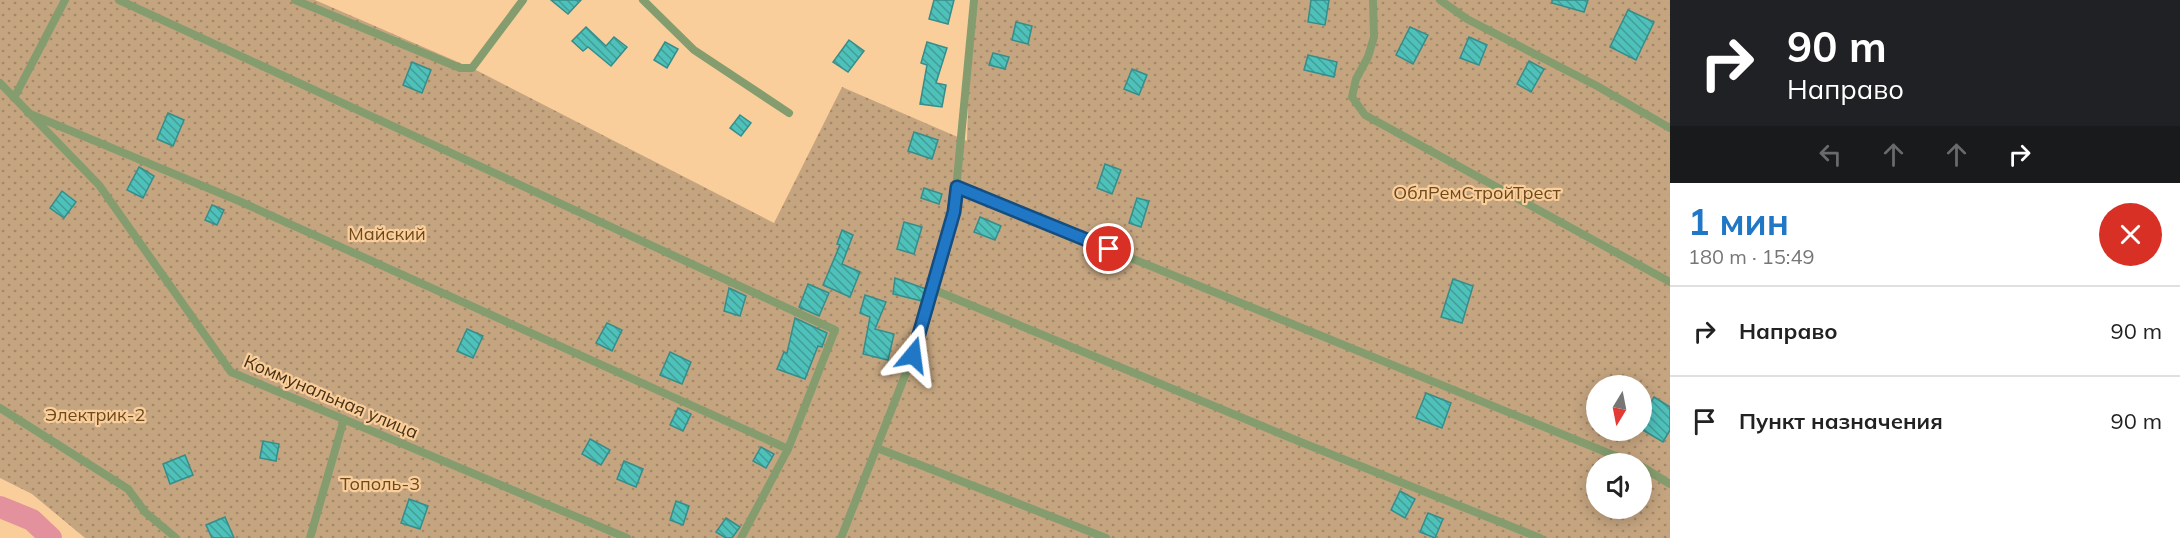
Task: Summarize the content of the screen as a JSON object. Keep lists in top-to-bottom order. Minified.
{"streets":{"lane":["Коммунальная улица"]},"parks":["ОблРемСтройТрест","Майский","Электрик-2","Тополь-3"],"north":"bottom","page":{"turn":["90 m","Направо"],"heading":["1 мин","180 m · 15:49"],"list":[{"name":"Направо","value":"90 m"},{"name":"Пункт назначения","value":"90 m"}]}}
